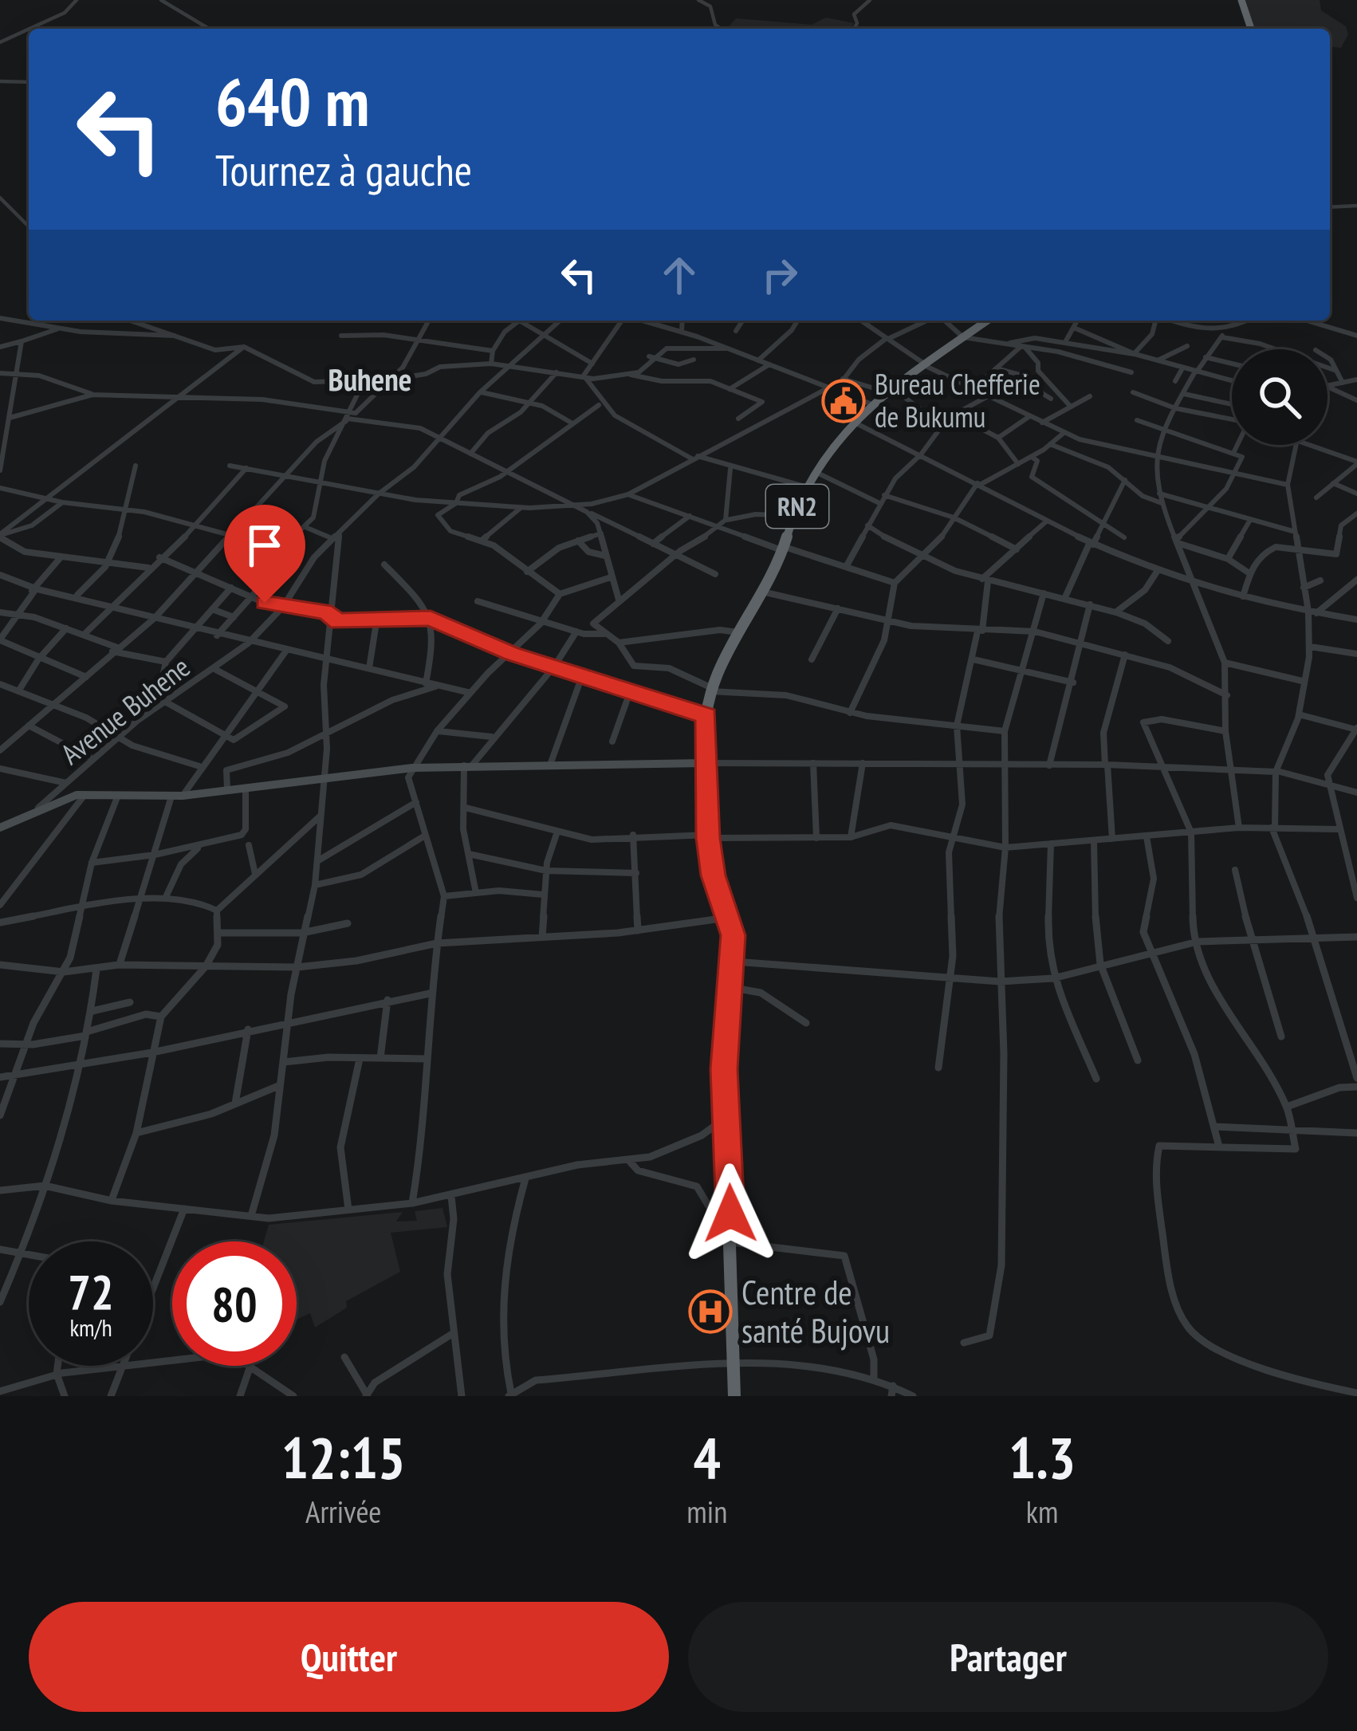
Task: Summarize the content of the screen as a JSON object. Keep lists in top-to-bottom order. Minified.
{"streets":{"highway":["RN2"],"street":["Avenue Buhene"]},"districts":["Buhene"],"places":{"public building":["Bureau Chefferie de Bukumu"],"hospital":["Centre de santé Bujovu"]},"page":{"turn":["640 m","Tournez à gauche"],"speed":"72 km/h","limit":"80","eta":["12:15","Arrivée","4","min","1.3","km"],"buttons":["Quitter","Partager"]}}
